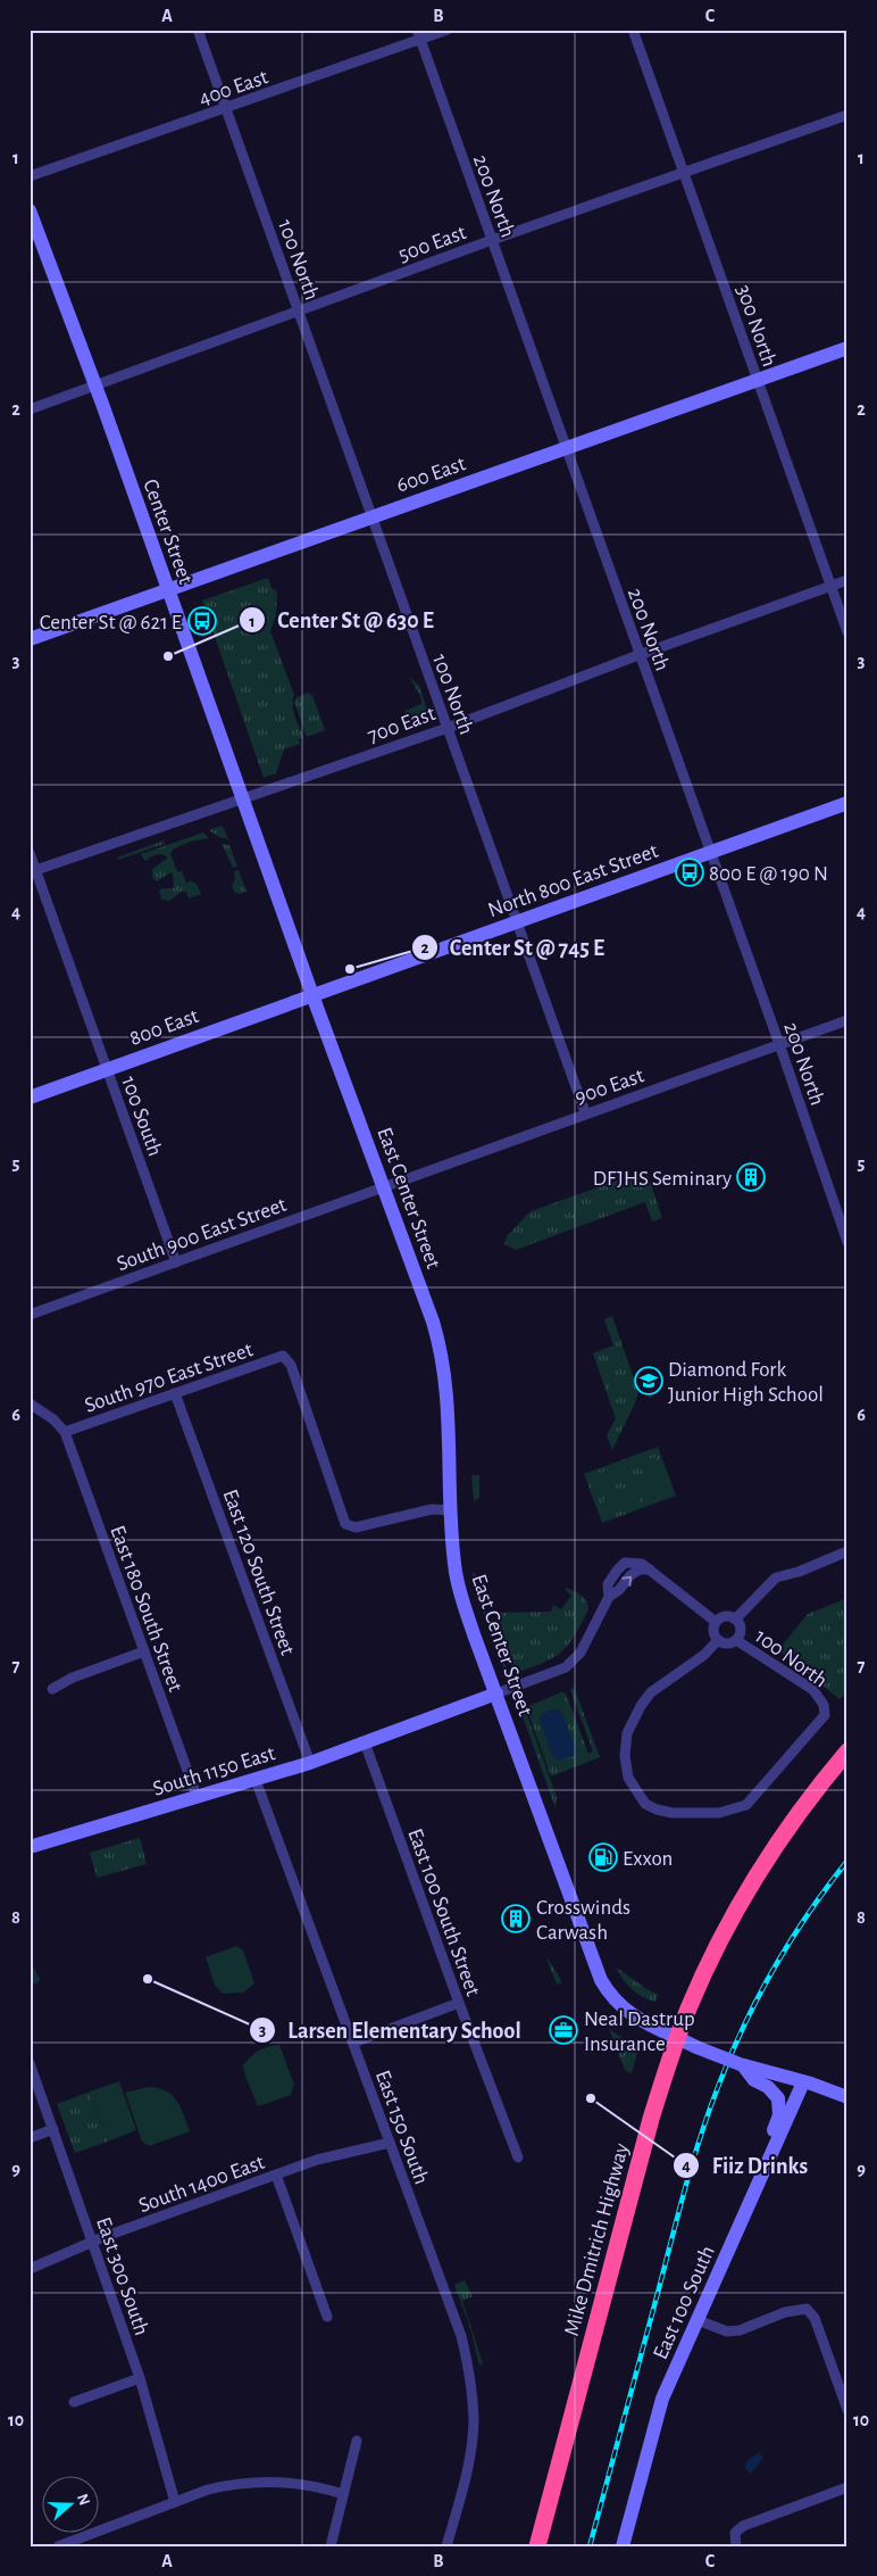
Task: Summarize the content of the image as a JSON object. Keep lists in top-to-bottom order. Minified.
{"streets":{"highway":["Mike Dmitrich Highway"],"street":["400 East","200 North","500 East","100 North","300 North","600 East","Center Street","700 East","North 800 East Street","800 East","900 East","100 South","East Center Street","South 900 East Street","South 970 East Street","East 120 South Street","East 180 South Street","South 1150 East","East 100 South Street","East 150 South","South 1400 East","East 300 South","East 100 South"]},"crossings":[["400 East","200 North"],["400 East","100 North"],["200 North","500 East"],["200 North","600 East"],["200 North","700 East"],["200 North","North 800 East Street"],["200 North","900 East"],["500 East","100 North"],["500 East","300 North"],["500 East","Center Street"],["100 North","600 East"],["100 North","700 East"],["100 North","North 800 East Street"],["100 North","900 East"],["300 North","600 East"],["300 North","700 East"],["600 East","Center Street"],["Center Street","700 East"],["Center Street","North 800 East Street"],["Center Street","800 East"],["Center Street","East Center Street"],["700 East","100 South"],["North 800 East Street","800 East"],["North 800 East Street","East Center Street"],["800 East","100 South"],["800 East","East Center Street"],["900 East","East Center Street"],["900 East","South 900 East Street"],["100 South","South 900 East Street"],["East Center Street","South 900 East Street"],["East Center Street","South 970 East Street"],["East Center Street","South 1150 East"],["East Center Street","Mike Dmitrich Highway"],["East Center Street","East 100 South"],["South 970 East Street","East 120 South Street"],["South 970 East Street","East 180 South Street"],["East 120 South Street","South 1150 East"],["East 180 South Street","South 1150 East"],["South 1150 East","East 100 South Street"],["South 1150 East","East 150 South"],["East 150 South","South 1400 East"],["South 1400 East","East 300 South"]],"places":{"bus stop":["Center St @ 621 E","800 E @ 190 N"],"other":["Center St @ 630 E","Center St @ 745 E","Larsen Elementary School","Fiiz Drinks"],"building":["DFJHS Seminary","Crosswinds Carwash"],"school or university":["Diamond Fork Junior High School"],"fuel station":["Exxon"],"office":["Neal Dastrup Insurance"]},"north":"right","grid":{"columns":["A","B","C"],"rows":["1","2","3","4","5","6","7","8","9","10"]}}
